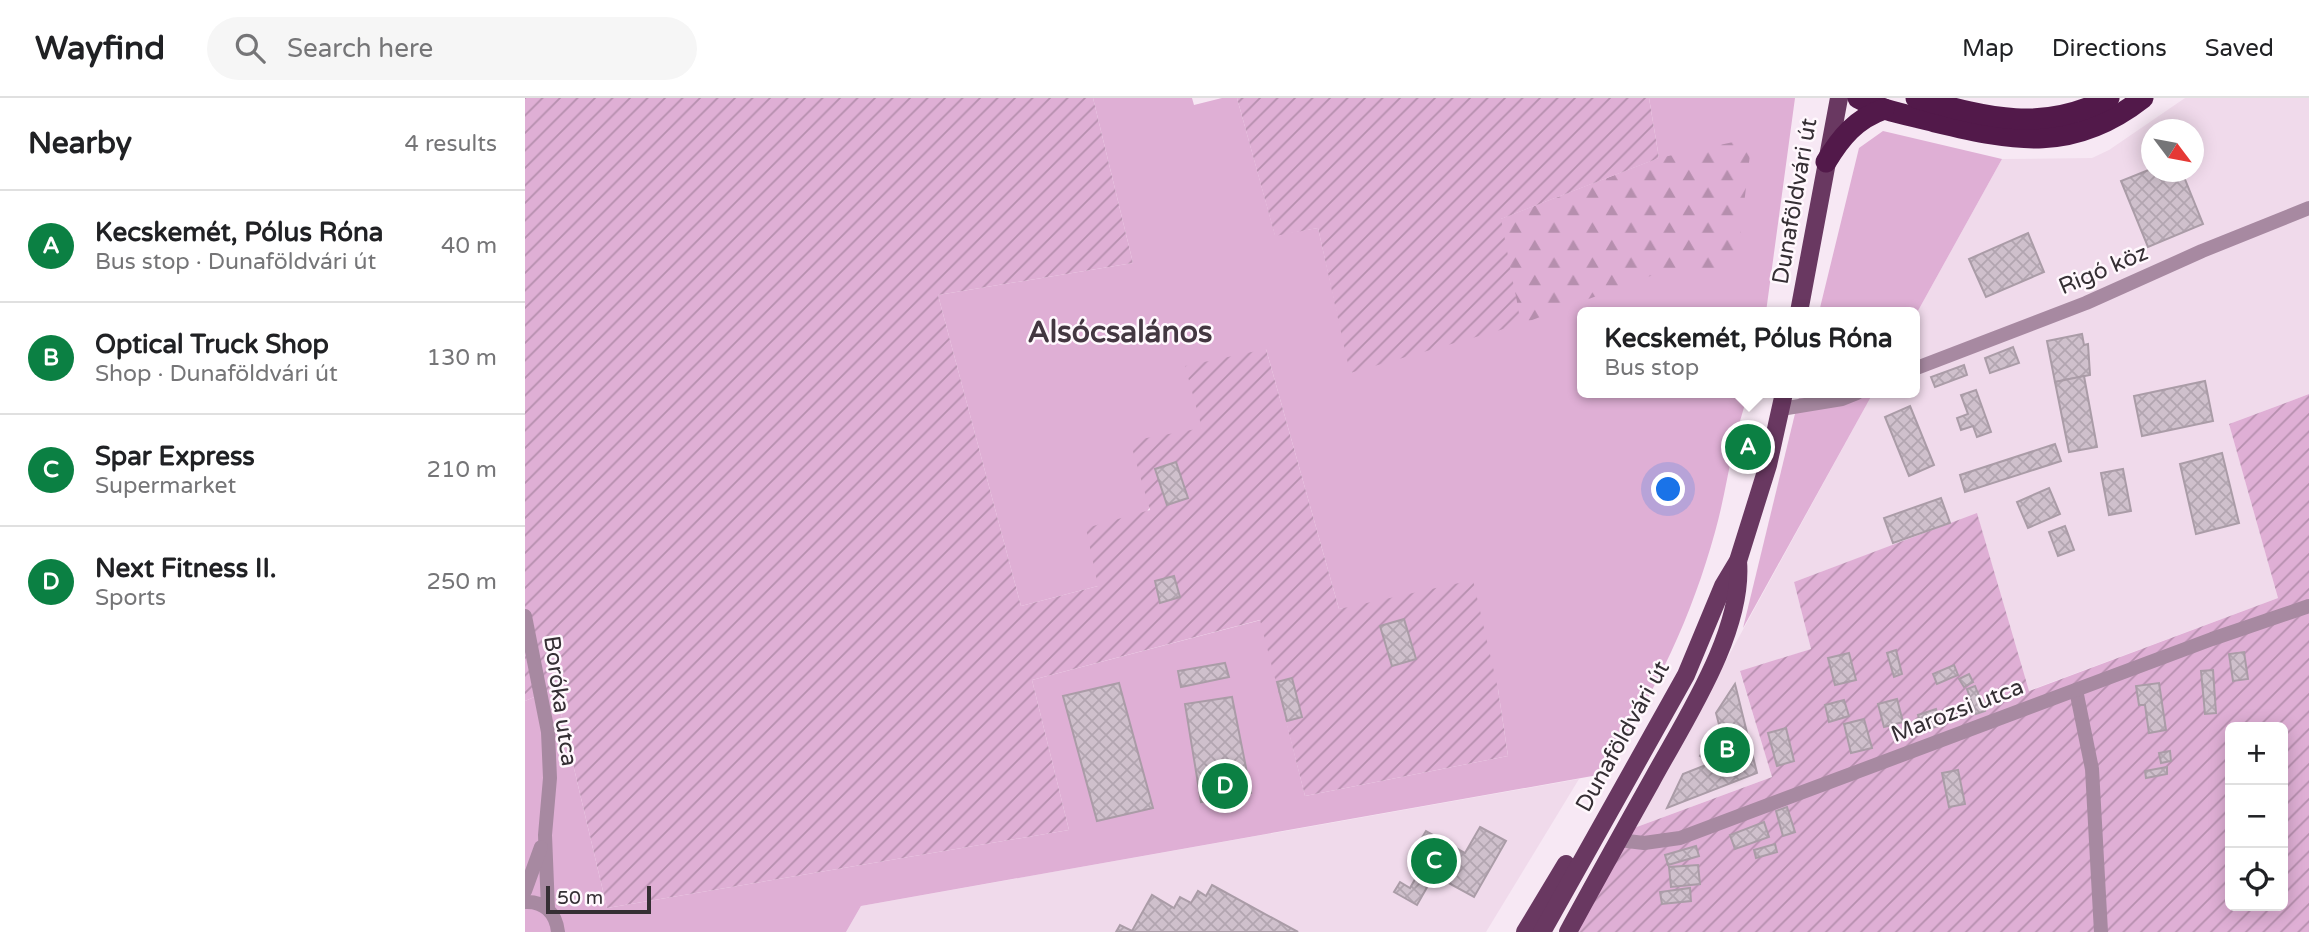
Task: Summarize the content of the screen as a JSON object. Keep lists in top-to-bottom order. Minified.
{"streets":{"main road":["Dunaföldvári út"],"street":["Rigó köz","Boróka utca","Marozsi utca"]},"crossings":[["Dunaföldvári út","Marozsi utca"]],"districts":["Alsócsalános"],"scale_bar":"50 m","north":"bottom right","page":{"header":"Wayfind","search":"Search here","nav":["Map","Directions","Saved"],"heading":["Nearby","4 results"],"list":[{"mark":"A","name":"Kecskemét, Pólus Róna","note":"Bus stop · Dunaföldvári út","value":"40 m"},{"mark":"B","name":"Optical Truck Shop","note":"Shop · Dunaföldvári út","value":"130 m"},{"mark":"C","name":"Spar Express","note":"Supermarket","value":"210 m"},{"mark":"D","name":"Next Fitness II.","note":"Sports","value":"250 m"}],"popup":["Kecskemét, Pólus Róna","Bus stop"],"pins":["A","B","D","C"],"map_buttons":["+","−"],"scale":"50 m"}}
